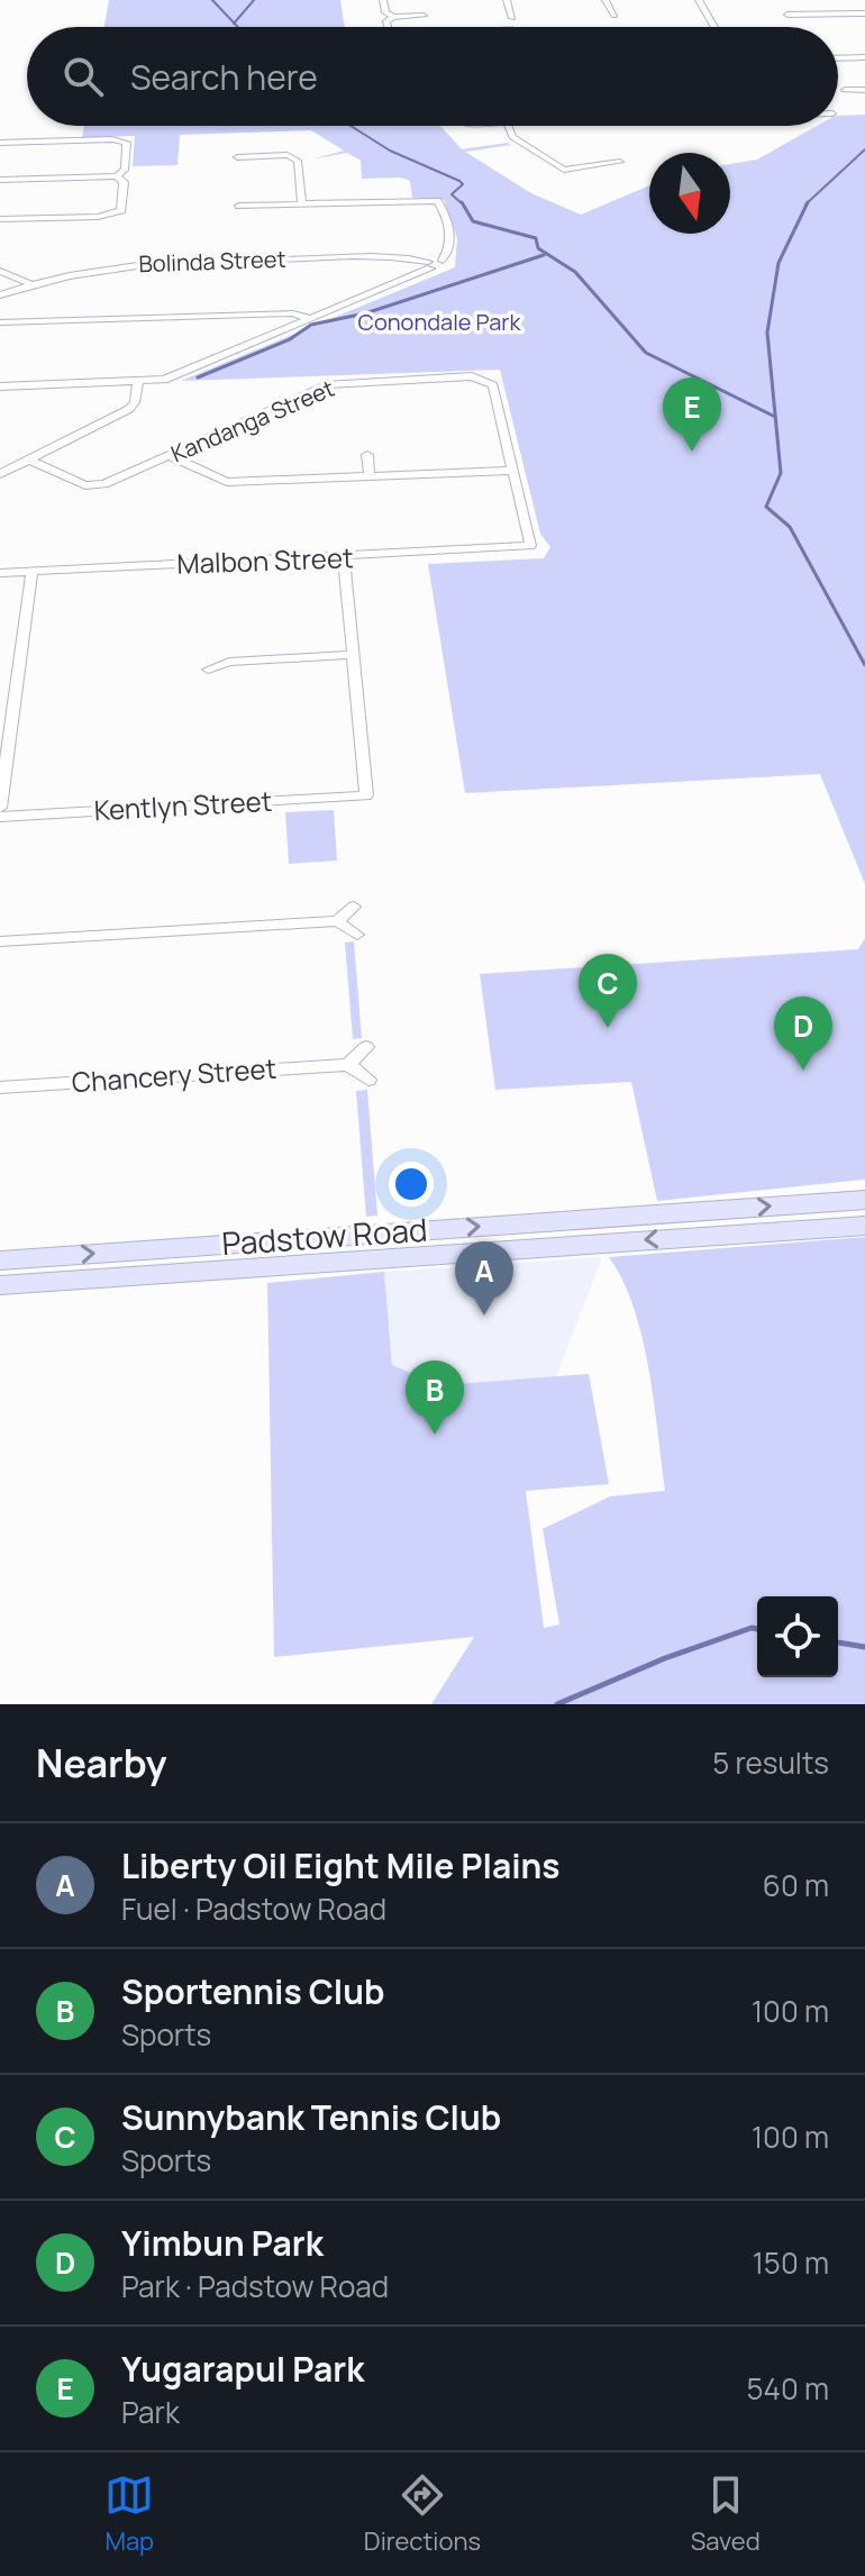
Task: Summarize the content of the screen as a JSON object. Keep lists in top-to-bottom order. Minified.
{"streets":{"main road":["Padstow Road"],"street":["Bolinda Street","Kandanga Street","Malbon Street","Kentlyn Street","Chancery Street"]},"crossings":[["Kandanga Street","Malbon Street"]],"parks":["Conondale Park"],"north":"bottom","page":{"search":"Search here","pins":["E","C","D","A","B"],"heading":["Nearby","5 results"],"list":[{"mark":"A","name":"Liberty Oil Eight Mile Plains","note":"Fuel · Padstow Road","value":"60 m"},{"mark":"B","name":"Sportennis Club","note":"Sports","value":"100 m"},{"mark":"C","name":"Sunnybank Tennis Club","note":"Sports","value":"100 m"},{"mark":"D","name":"Yimbun Park","note":"Park · Padstow Road","value":"150 m"},{"mark":"E","name":"Yugarapul Park","note":"Park","value":"540 m"}],"nav":["Map","Directions","Saved"]}}
